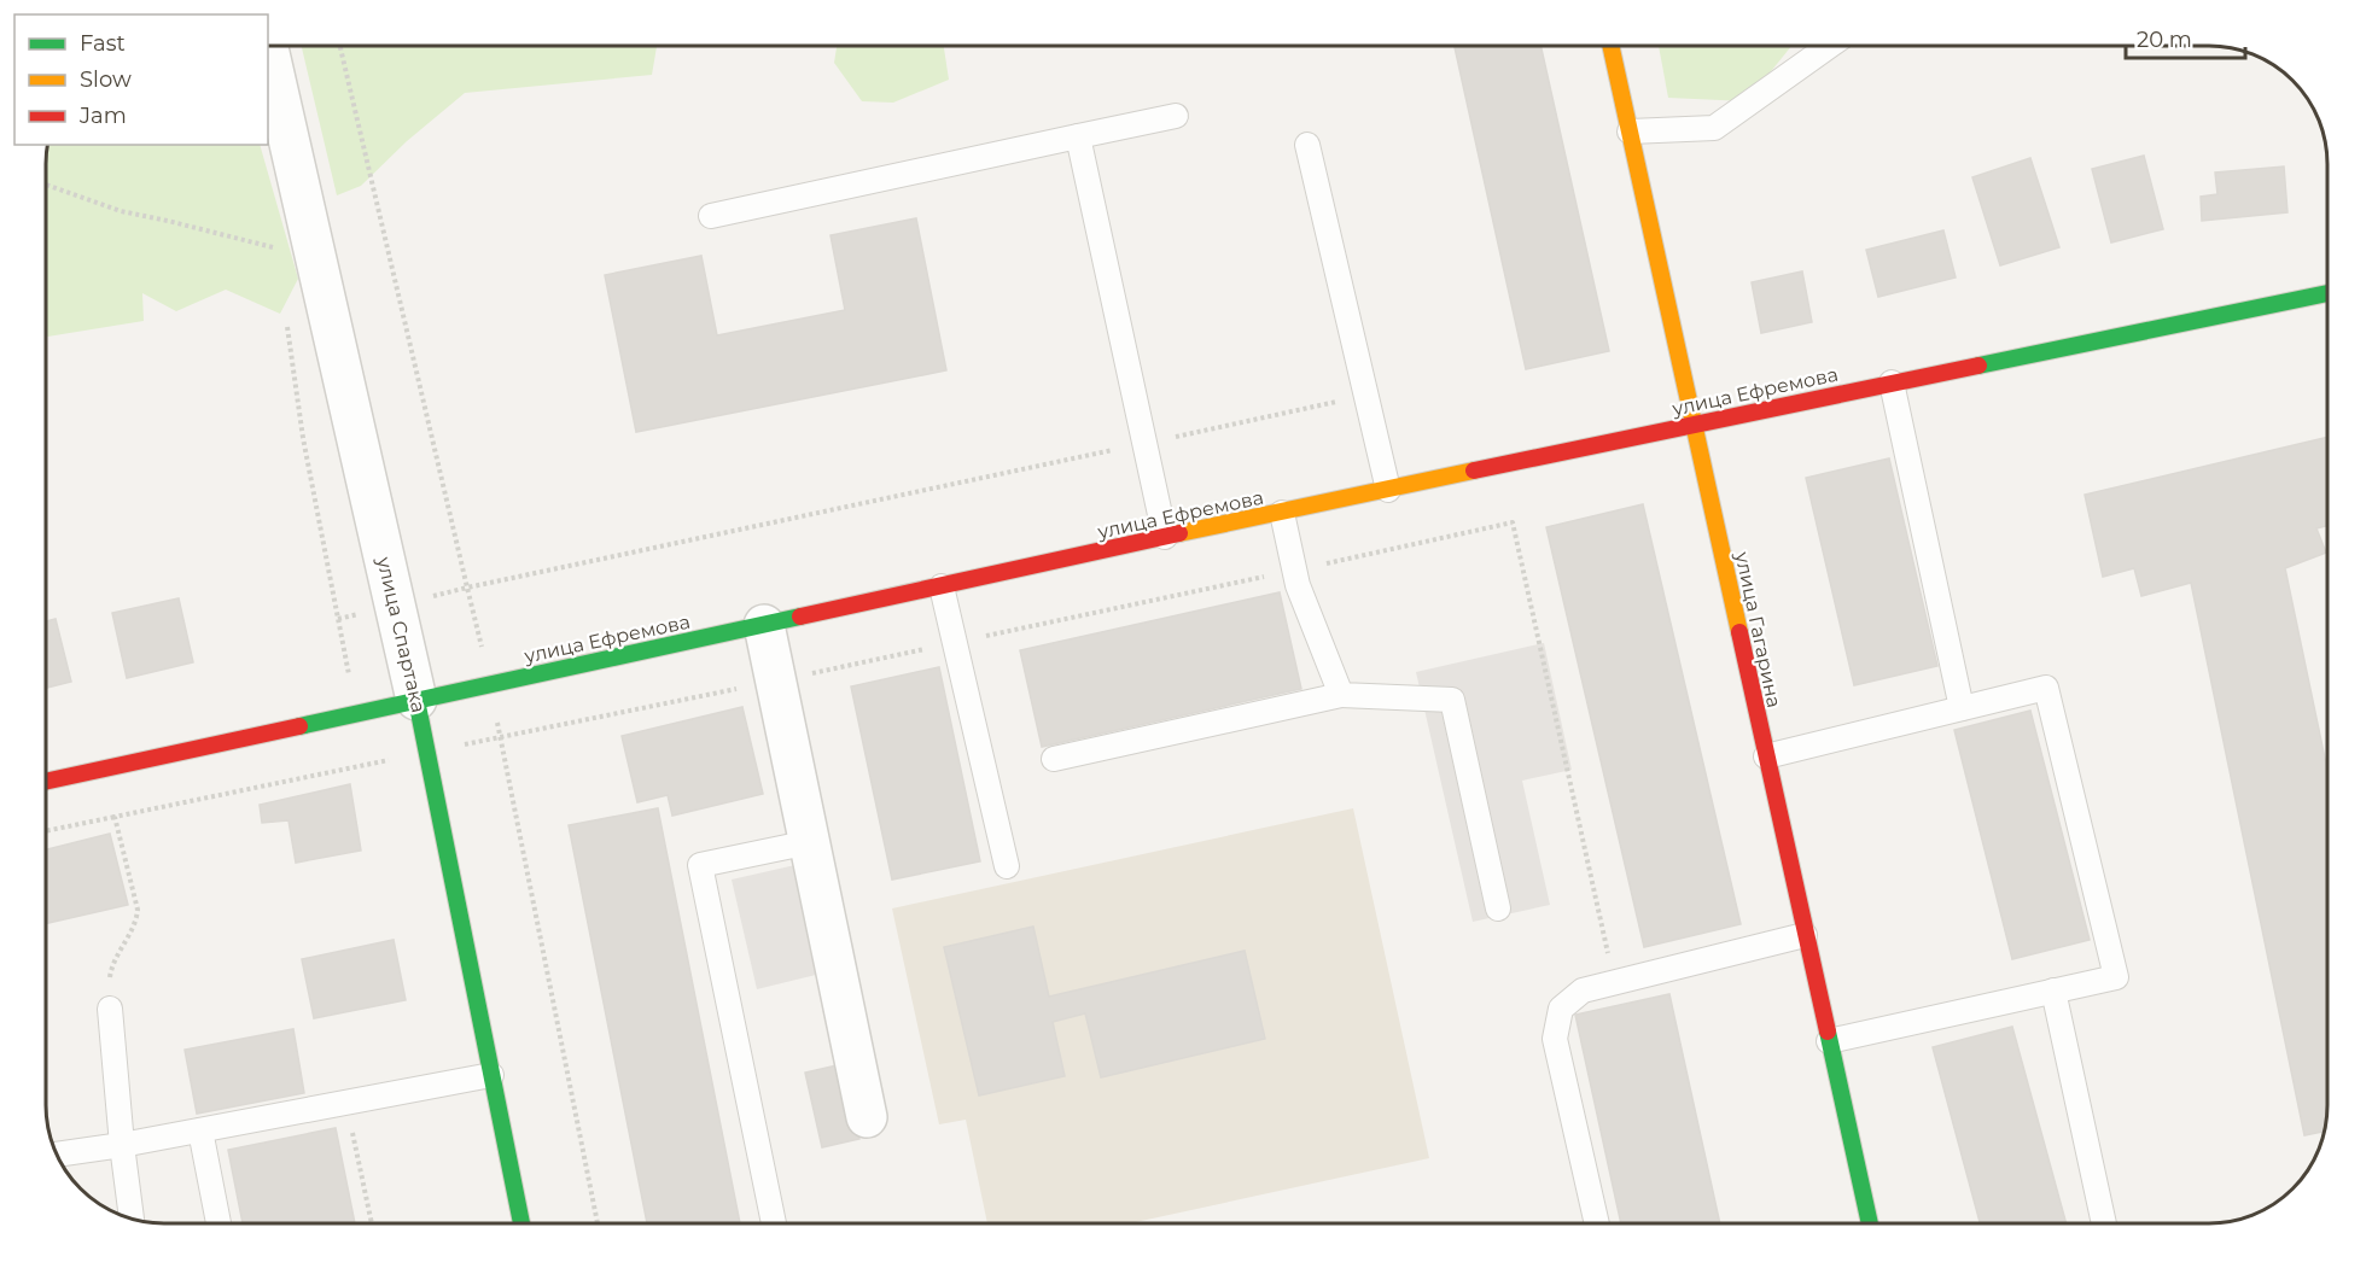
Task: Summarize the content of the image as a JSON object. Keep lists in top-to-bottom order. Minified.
{"streets":{"street":["улица Ефремова","улица Гагарина","улица Спартака"]},"crossings":[["улица Ефремова","улица Гагарина"],["улица Ефремова","улица Спартака"]],"legend":["Fast","Slow","Jam"],"scale_bar":"20 m"}
